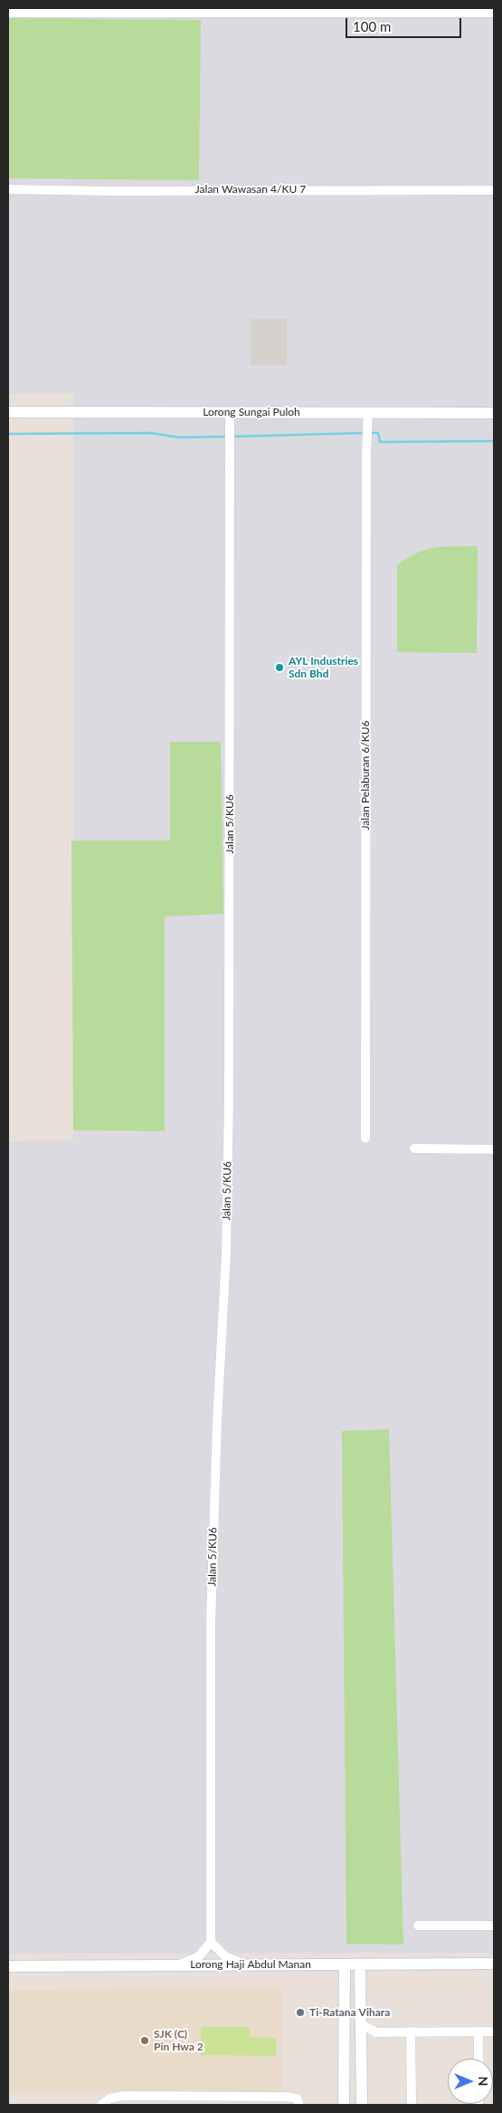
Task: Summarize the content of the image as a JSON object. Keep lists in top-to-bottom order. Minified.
{"streets":{"street":["Jalan Wawasan 4/KU 7","Lorong Sungai Puloh","Jalan Pelaburan 6/KU6","Jalan 5/KU6","Lorong Haji Abdul Manan"]},"crossings":[["Lorong Sungai Puloh","Jalan Pelaburan 6/KU6"],["Lorong Sungai Puloh","Jalan 5/KU6"]],"places":["AYL Industries Sdn Bhd","Ti-Ratana Vihara","SJK (C) Pin Hwa 2"],"scale_bar":"100 m","north":"right"}
